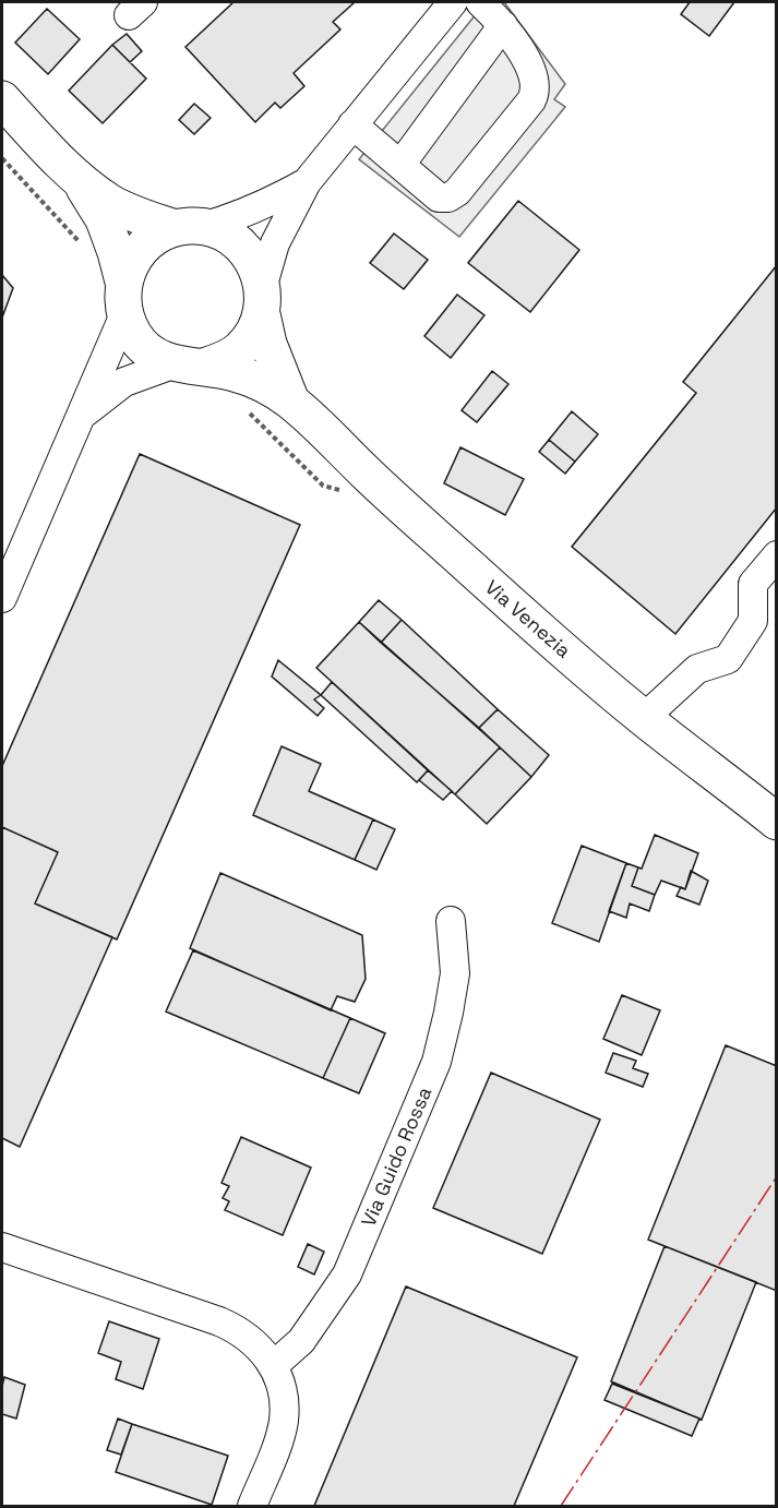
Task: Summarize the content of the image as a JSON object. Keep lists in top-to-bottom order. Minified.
{"streets":{"main road":["Via Venezia"],"street":["Via Guido Rossa"]}}
